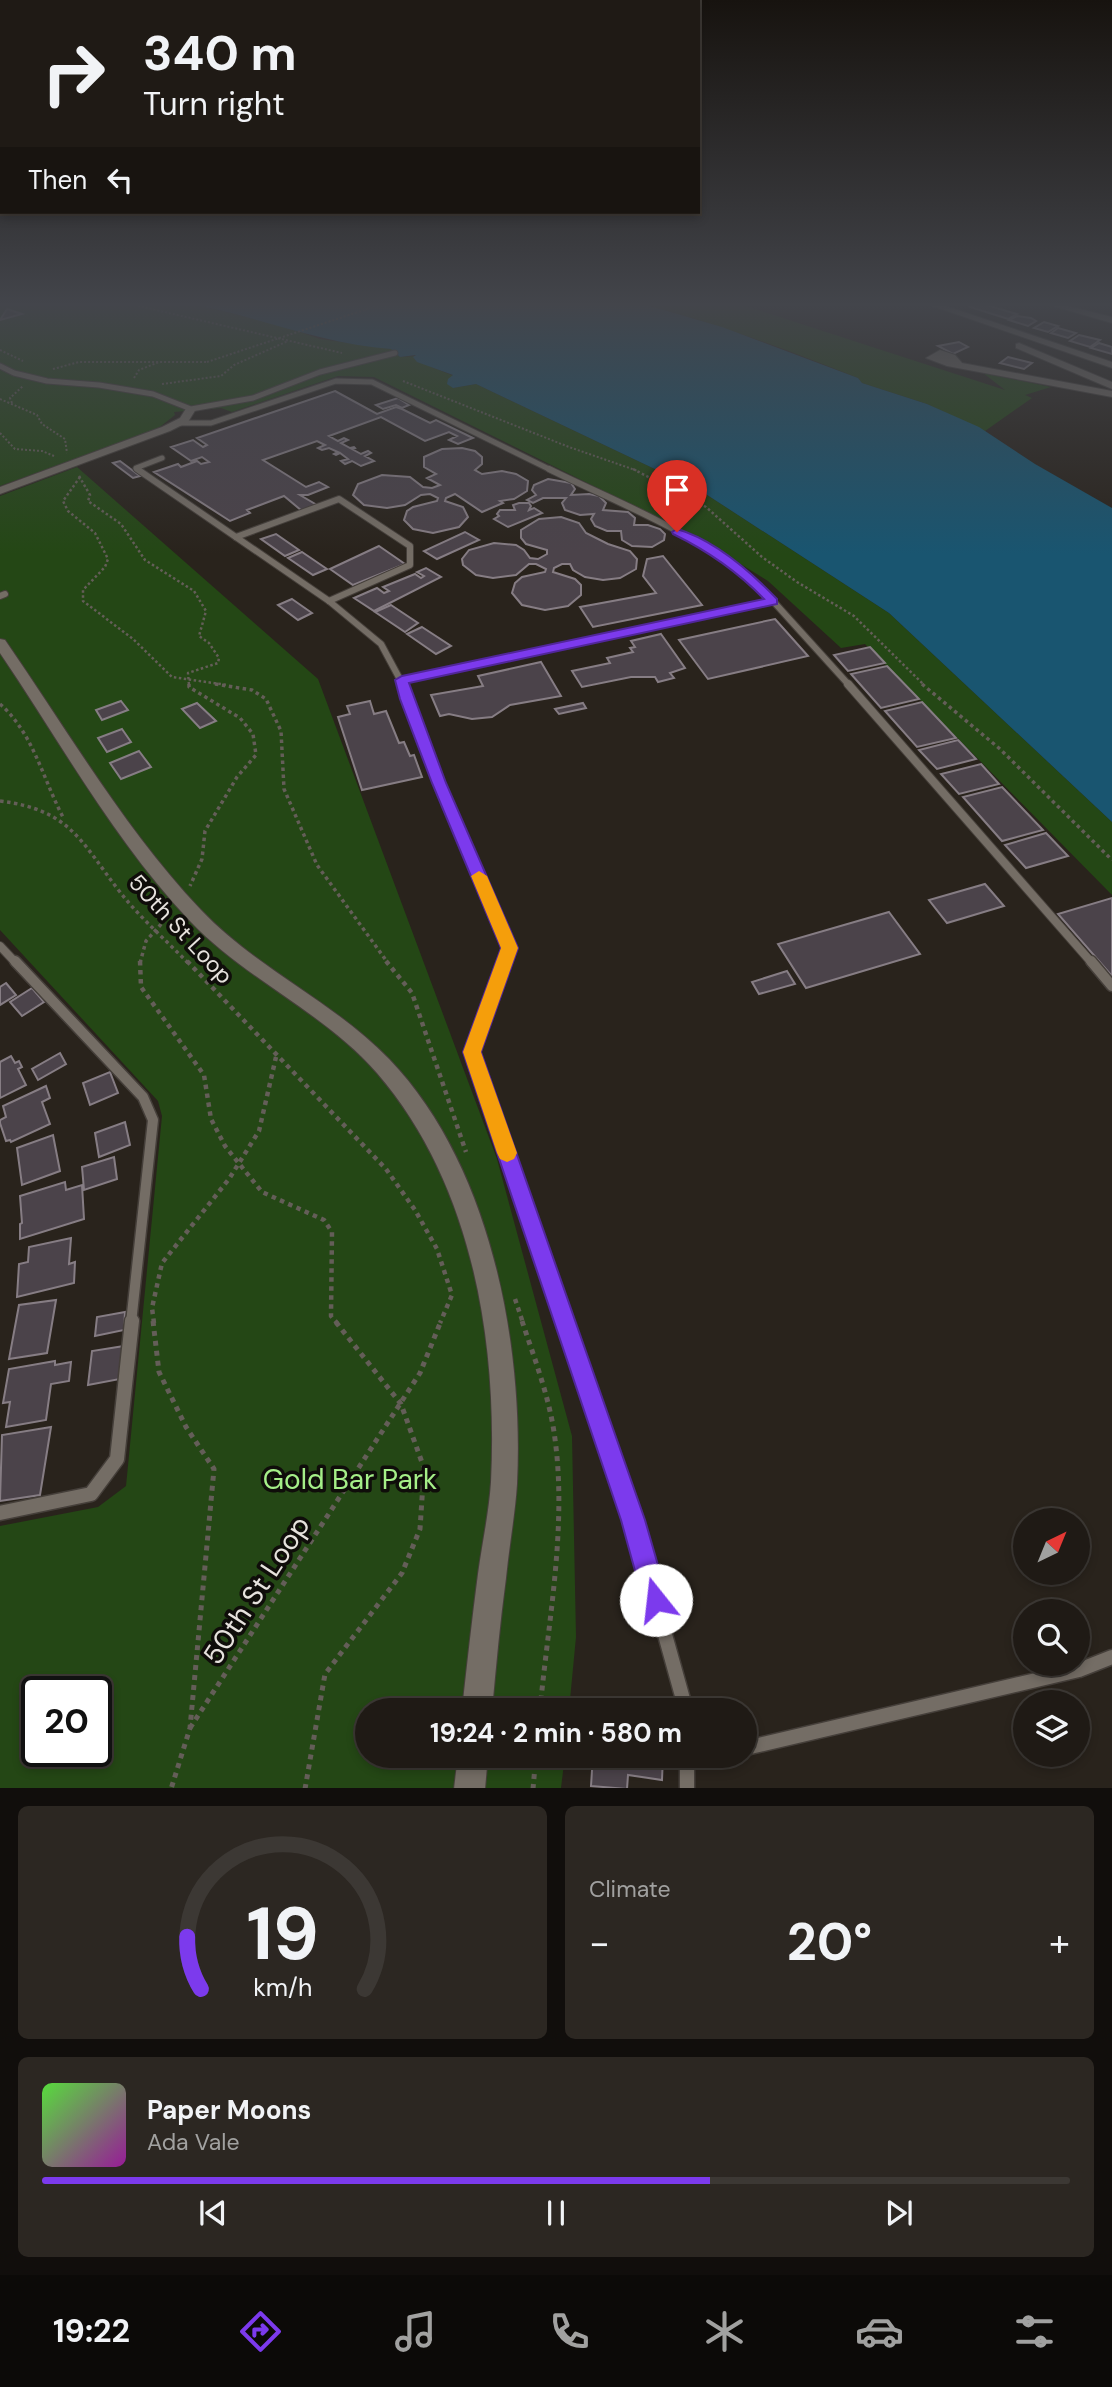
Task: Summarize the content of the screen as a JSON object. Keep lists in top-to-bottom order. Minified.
{"streets":{"path":["50th St Loop"]},"parks":["Gold Bar Park"],"north":"top right","page":{"turn":["340 m","Turn right"],"then":"Then","limit":"20","trip":"19:24 · 2 min · 580 m","tile":"Climate","heat":["−","20°","+"],"song":["Paper Moons","Ada Vale"],"tabs":"19:22","gauge":["19","km/h"]}}
